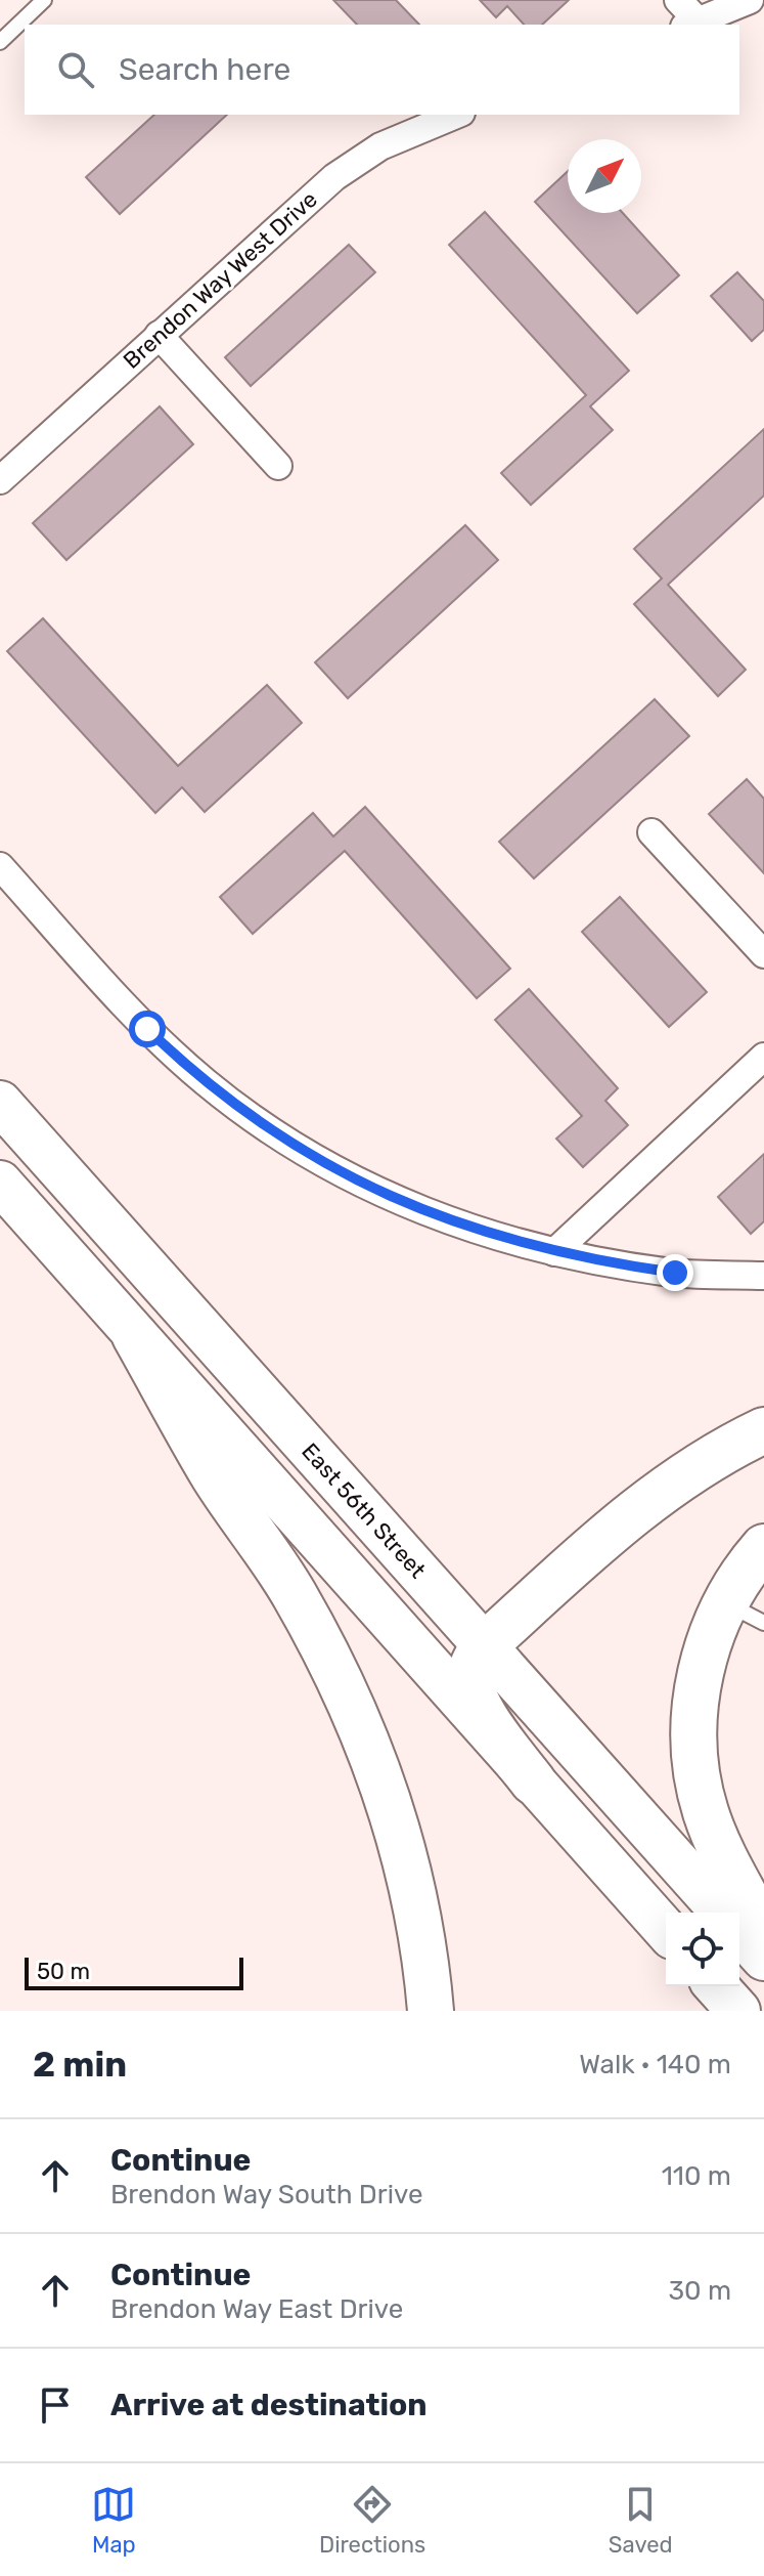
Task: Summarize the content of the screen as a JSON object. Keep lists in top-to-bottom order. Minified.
{"streets":{"main road":["East 56th Street"],"street":["Brendon Way West Drive"]},"scale_bar":"50 m","north":"top right","page":{"search":"Search here","scale":"50 m","heading":["2 min","Walk · 140 m"],"list":[["Continue","Brendon Way South Drive","110 m"],["Continue","Brendon Way East Drive","30 m"],"Arrive at destination"],"nav":["Map","Directions","Saved"]}}
